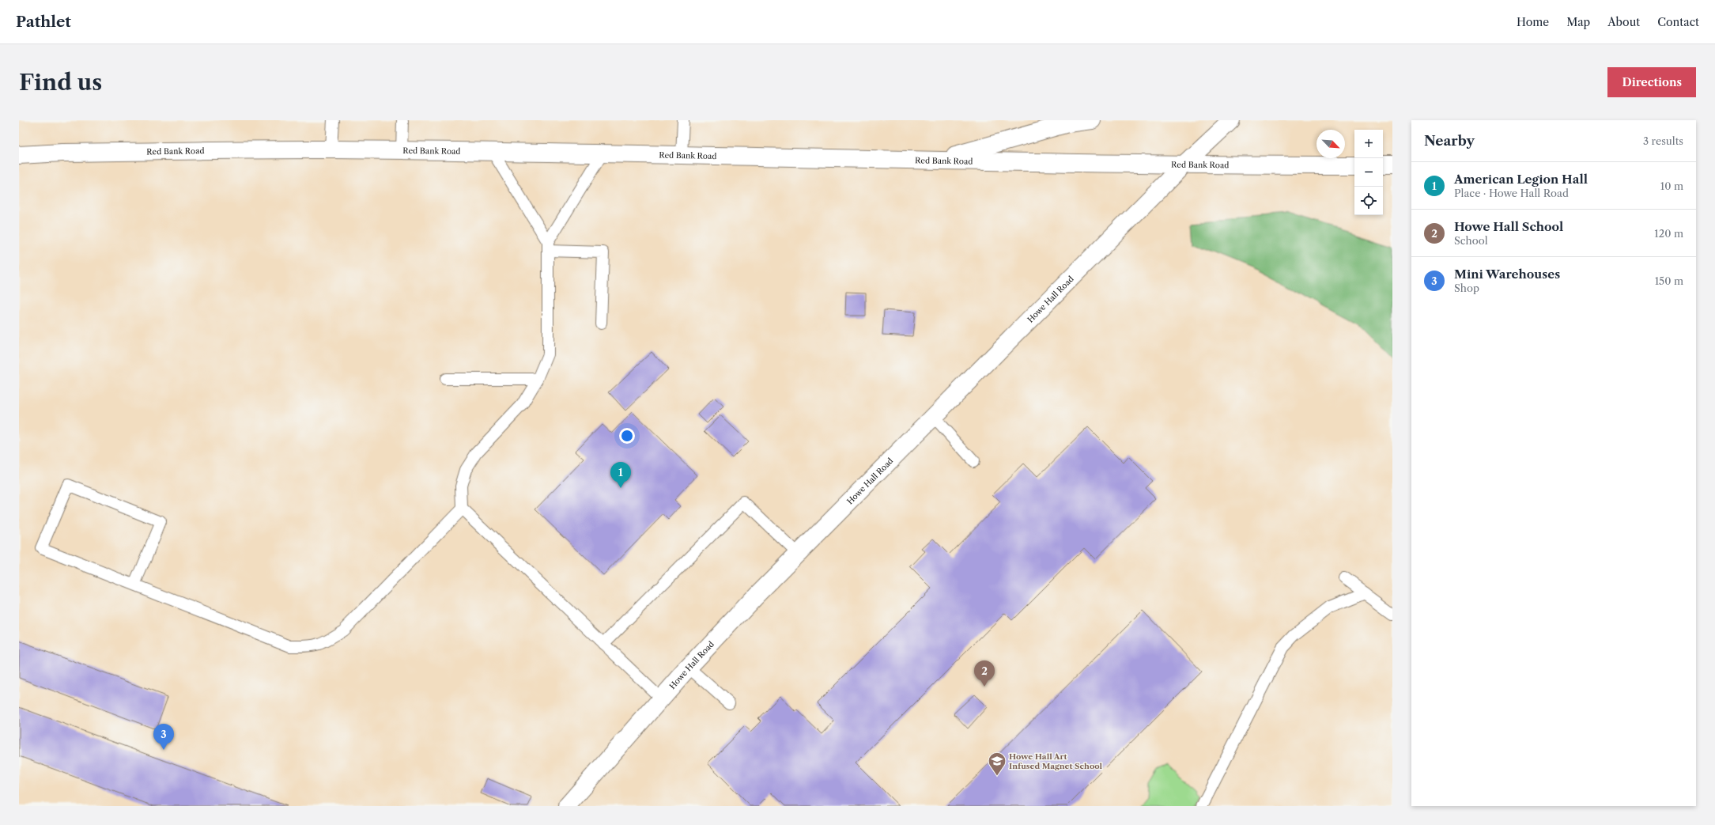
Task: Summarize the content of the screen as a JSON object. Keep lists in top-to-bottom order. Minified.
{"streets":{"main road":["Red Bank Road","Howe Hall Road"]},"crossings":[["Red Bank Road","Howe Hall Road"]],"places":{"school or university":["Howe Hall Art Infused Magnet School"]},"north":"bottom right","page":{"header":"Pathlet","nav":["Home","Map","About","Contact"],"buttons":"Directions","title":"Find us","heading":["Nearby","3 results"],"map_buttons":["+","−"],"list":[{"mark":"1","name":"American Legion Hall","note":"Place · Howe Hall Road","value":"10 m"},{"mark":"2","name":"Howe Hall School","note":"School","value":"120 m"},{"mark":"3","name":"Mini Warehouses","note":"Shop","value":"150 m"}],"pins":["1","2","3"]}}
